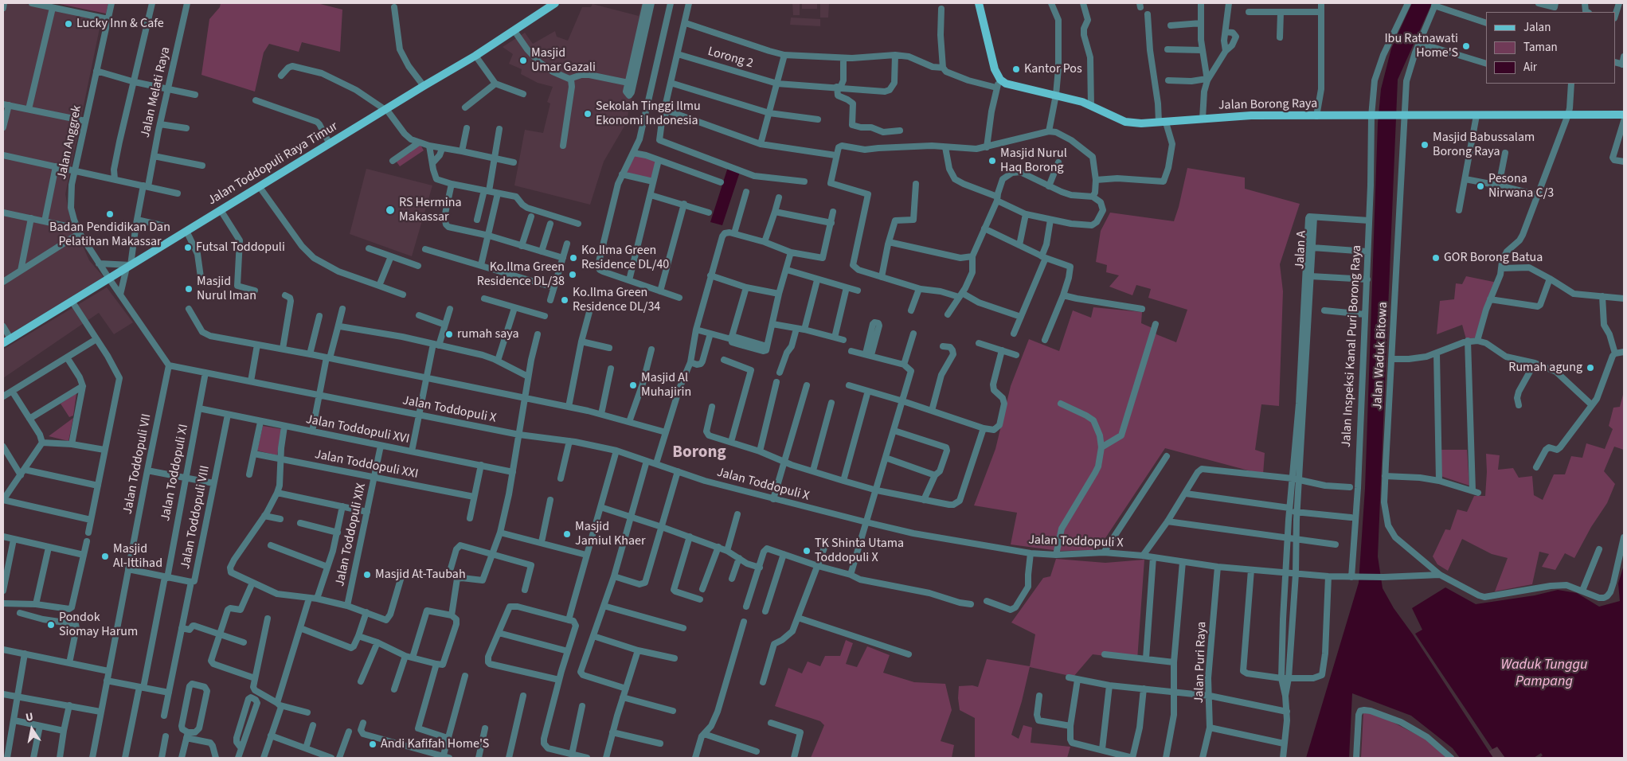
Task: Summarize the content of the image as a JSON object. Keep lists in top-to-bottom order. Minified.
{"streets":{"main road":["Jalan Borong Raya","Jalan Toddopuli Raya Timur"],"street":["Lorong 2","Jalan Melati Raya","Jalan Anggrek","Jalan A","Jalan Inspeksi Kanal Puri Borong Raya","Jalan Waduk Bitowa","Jalan Toddopuli X","Jalan Toddopuli XVI","Jalan Toddopuli VII","Jalan Toddopuli XXI","Jalan Toddopuli XI","Jalan Toddopuli VIII","Jalan Toddopuli XIX","Jalan Puri Raya"]},"crossings":[["Jalan Melati Raya","Jalan Toddopuli Raya Timur"],["Jalan Borong Raya","Jalan Inspeksi Kanal Puri Borong Raya"],["Jalan Borong Raya","Jalan Waduk Bitowa"],["Jalan Anggrek","Jalan Toddopuli Raya Timur"],["Jalan A","Jalan Toddopuli X"],["Jalan Inspeksi Kanal Puri Borong Raya","Jalan Toddopuli X"],["Jalan Waduk Bitowa","Jalan Toddopuli X"],["Jalan Toddopuli X","Jalan Toddopuli VII"],["Jalan Toddopuli X","Jalan Toddopuli XI"],["Jalan Toddopuli X","Jalan Puri Raya"],["Jalan Toddopuli XVI","Jalan Toddopuli XI"],["Jalan Toddopuli XVI","Jalan Toddopuli VIII"],["Jalan Toddopuli XVI","Jalan Toddopuli XIX"],["Jalan Toddopuli VII","Jalan Toddopuli VIII"],["Jalan Toddopuli XXI","Jalan Toddopuli XIX"],["Jalan Toddopuli XI","Jalan Toddopuli VIII"]],"districts":["Borong"],"water":["Waduk Tunggu Pampang"],"places":["Lucky Inn & Cafe","Ibu Ratnawati Home'S","Masjid Umar Gazali","Kantor Pos","Sekolah Tinggi Ilmu Ekonomi Indonesia","Masjid Babussalam Borong Raya","Masjid Nurul Haq Borong","Pesona Nirwana C/3","RS Hermina Makassar","Badan Pendidikan Dan Pelatihan Makassar","Futsal Toddopuli","Ko.Ilma Green Residence DL/40","GOR Borong Batua","Ko.Ilma Green Residence DL/38","Masjid Nurul Iman","Ko.Ilma Green Residence DL/34","rumah saya","Rumah agung","Masjid Al Muhajirin","Masjid Jamiul Khaer","TK Shinta Utama Toddopuli X","Masjid Al-Ittihad","Masjid At-Taubah","Pondok Siomay Harum","Andi Kafifah Home'S"],"legend":["Jalan","Taman","Air"],"north":"top"}
